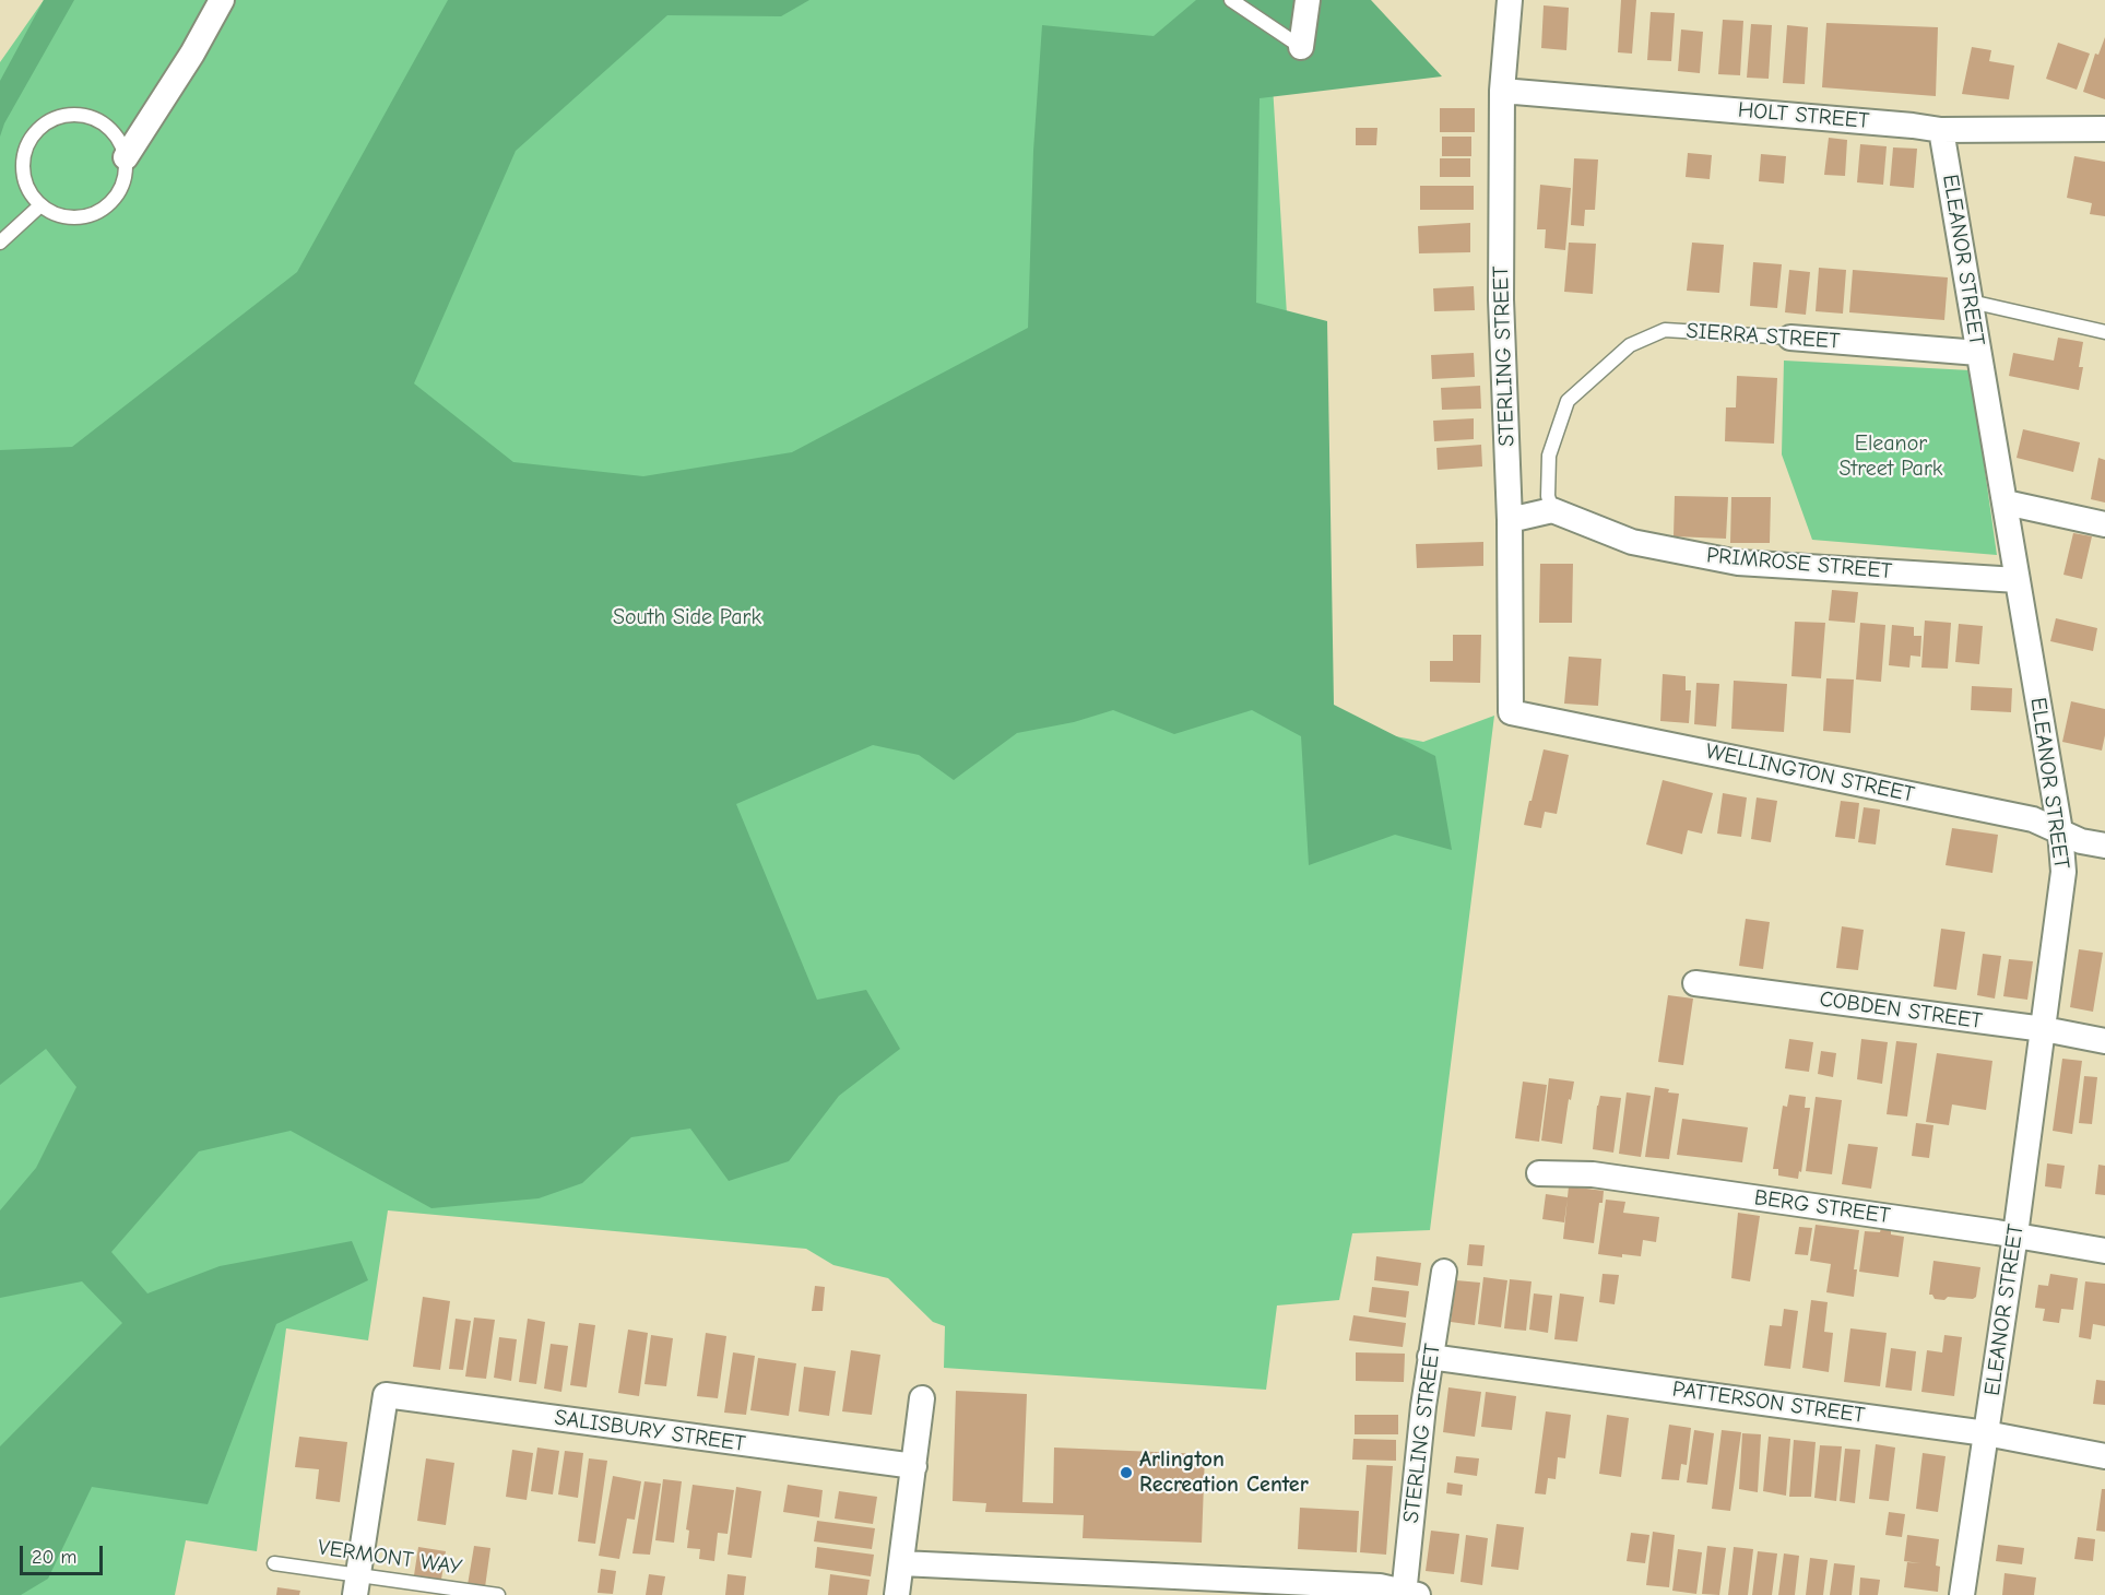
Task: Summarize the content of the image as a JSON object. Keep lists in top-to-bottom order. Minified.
{"streets":{"street":["HOLT STREET","ELEANOR STREET","SIERRA STREET","STERLING STREET","PRIMROSE STREET","WELLINGTON STREET","COBDEN STREET","BERG STREET","PATTERSON STREET","SALISBURY STREET"],"lane":["VERMONT WAY"]},"crossings":[["HOLT STREET","ELEANOR STREET"],["HOLT STREET","STERLING STREET"],["ELEANOR STREET","SIERRA STREET"],["ELEANOR STREET","PRIMROSE STREET"],["ELEANOR STREET","WELLINGTON STREET"],["ELEANOR STREET","COBDEN STREET"],["ELEANOR STREET","BERG STREET"],["ELEANOR STREET","PATTERSON STREET"],["SIERRA STREET","PRIMROSE STREET"],["STERLING STREET","WELLINGTON STREET"],["STERLING STREET","PATTERSON STREET"],["SALISBURY STREET","VERMONT WAY"]],"parks":["Eleanor Street Park","South Side Park"],"places":["Arlington Recreation Center"],"scale_bar":"20 m"}
